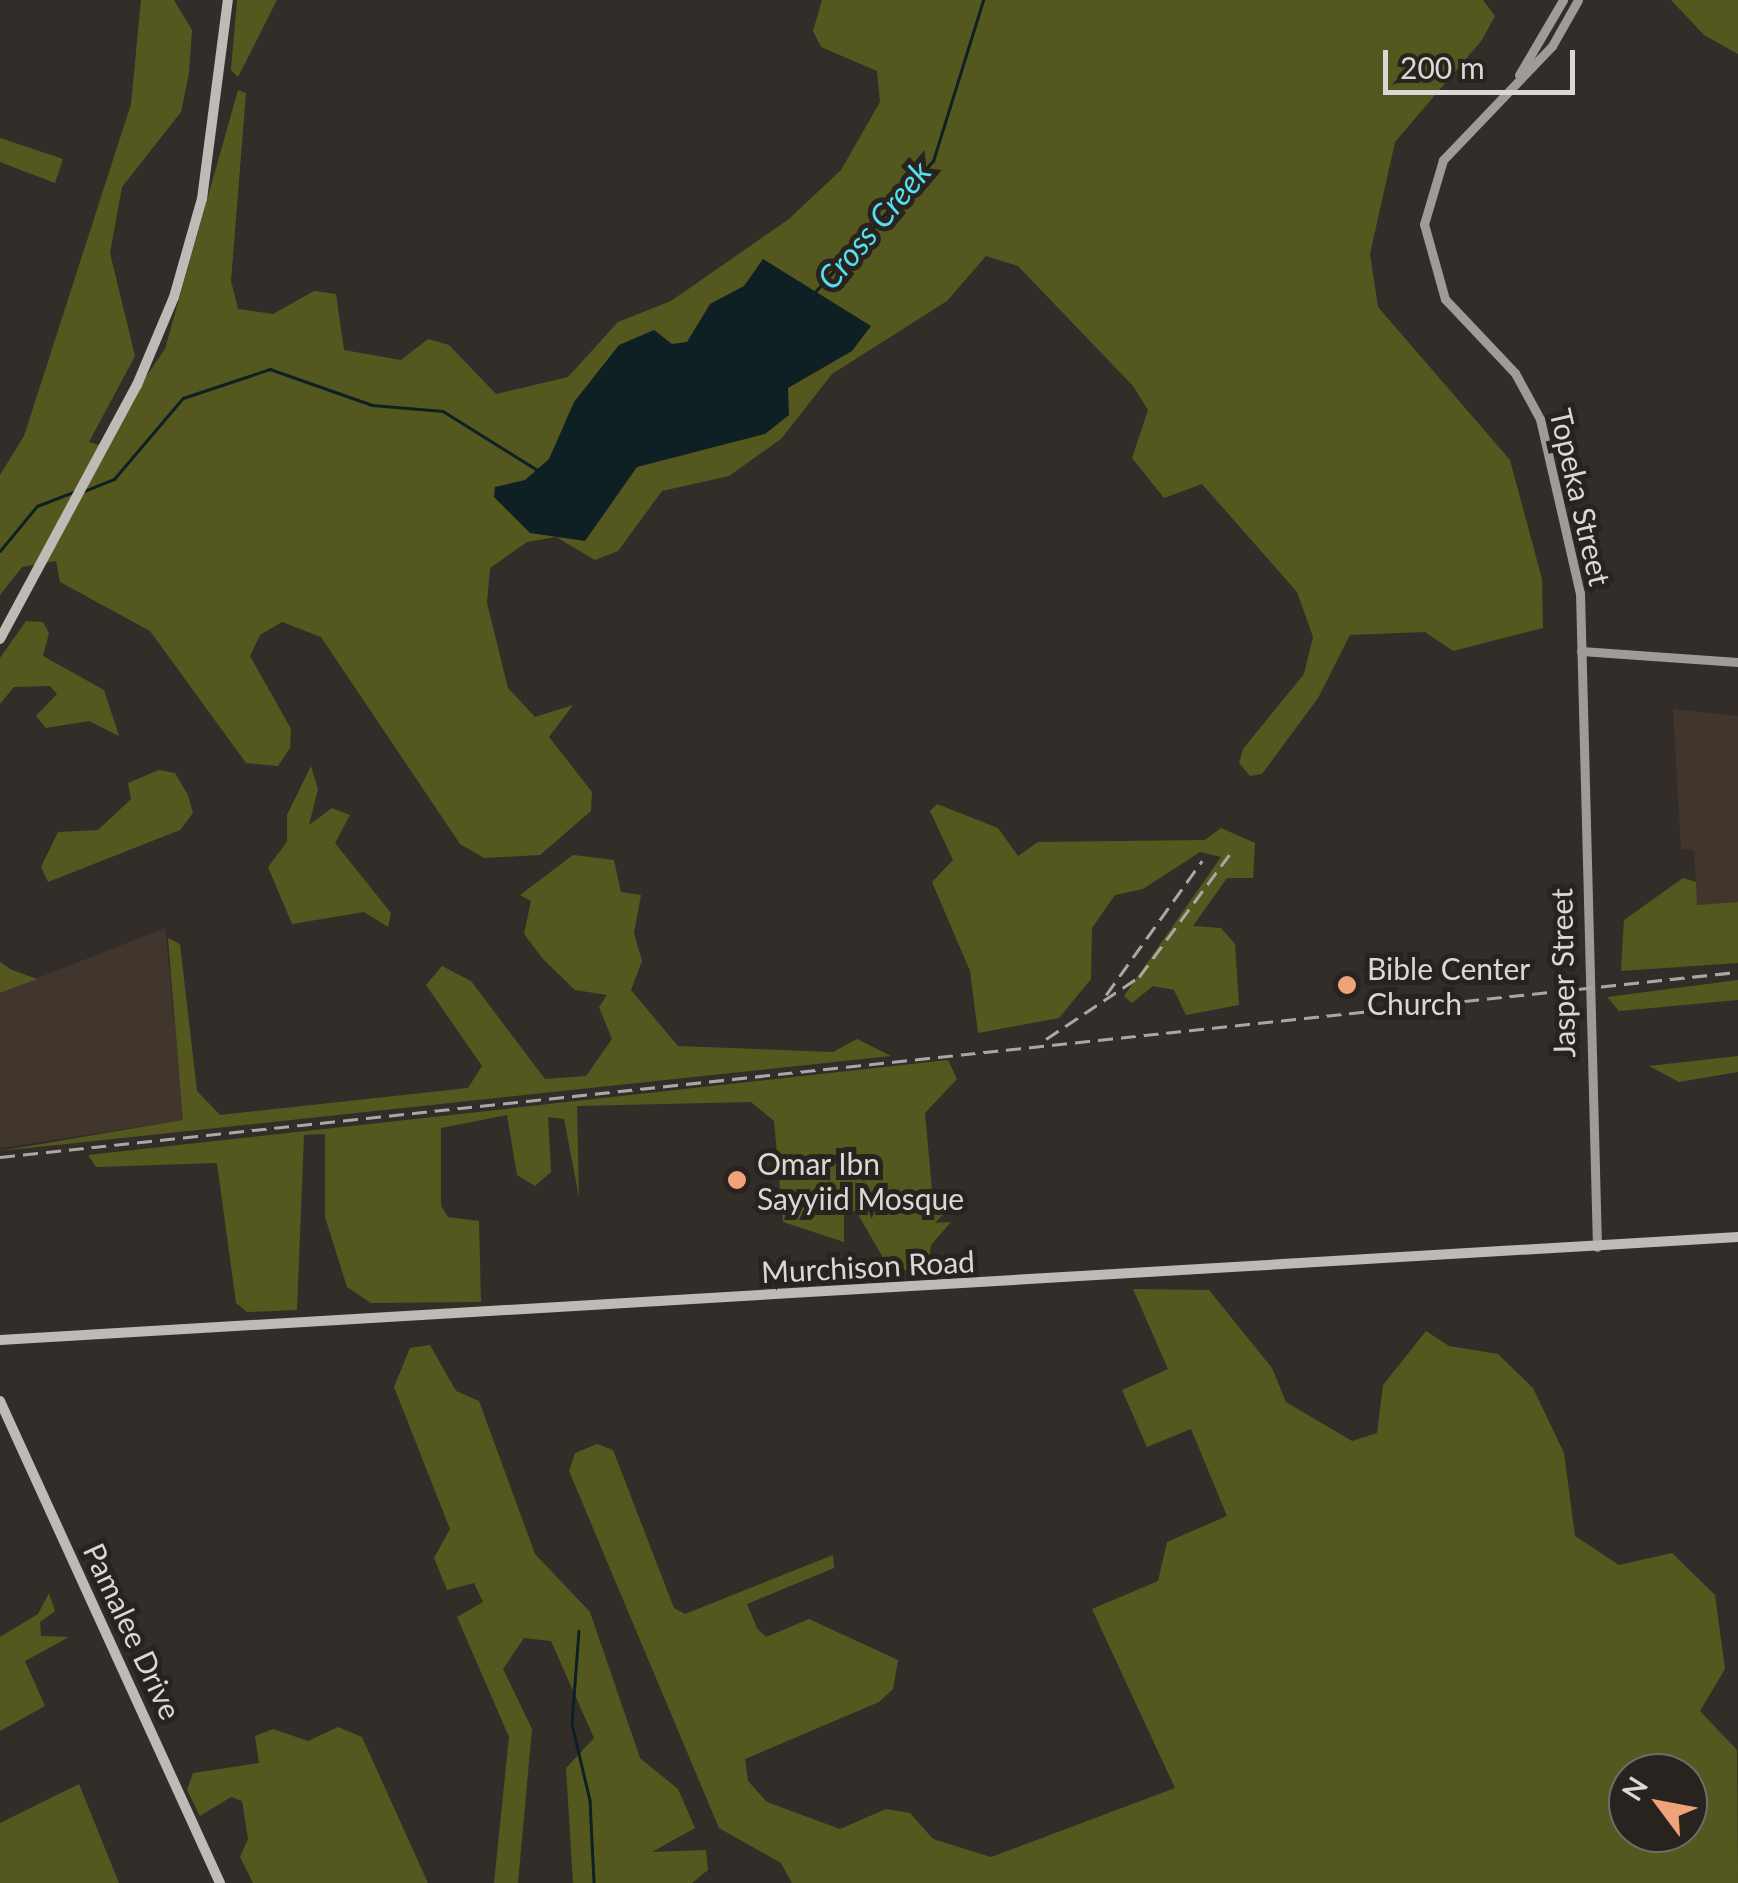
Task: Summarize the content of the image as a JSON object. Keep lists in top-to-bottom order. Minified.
{"streets":{"main road":["Murchison Road","Pamalee Drive"],"street":["Topeka Street","Jasper Street"]},"crossings":[["Topeka Street","Jasper Street"],["Jasper Street","Murchison Road"]],"water":["Cross Creek"],"places":["Bible Center Church","Omar Ibn Sayyiid Mosque"],"scale_bar":"200 m","north":"top left"}
